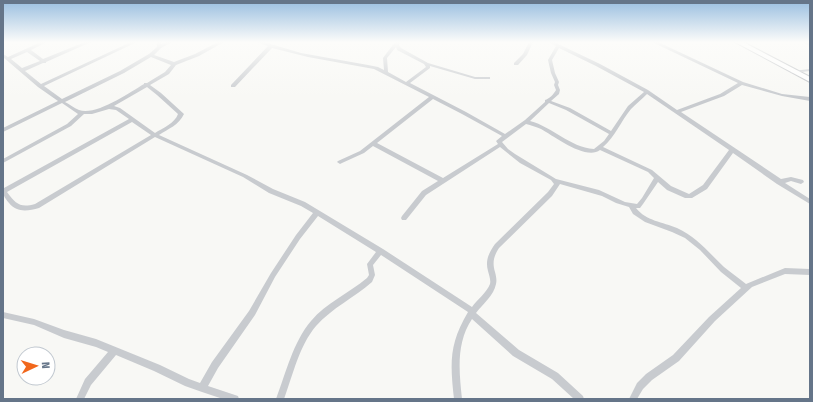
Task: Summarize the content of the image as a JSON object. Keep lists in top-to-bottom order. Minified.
{"north":"right"}
